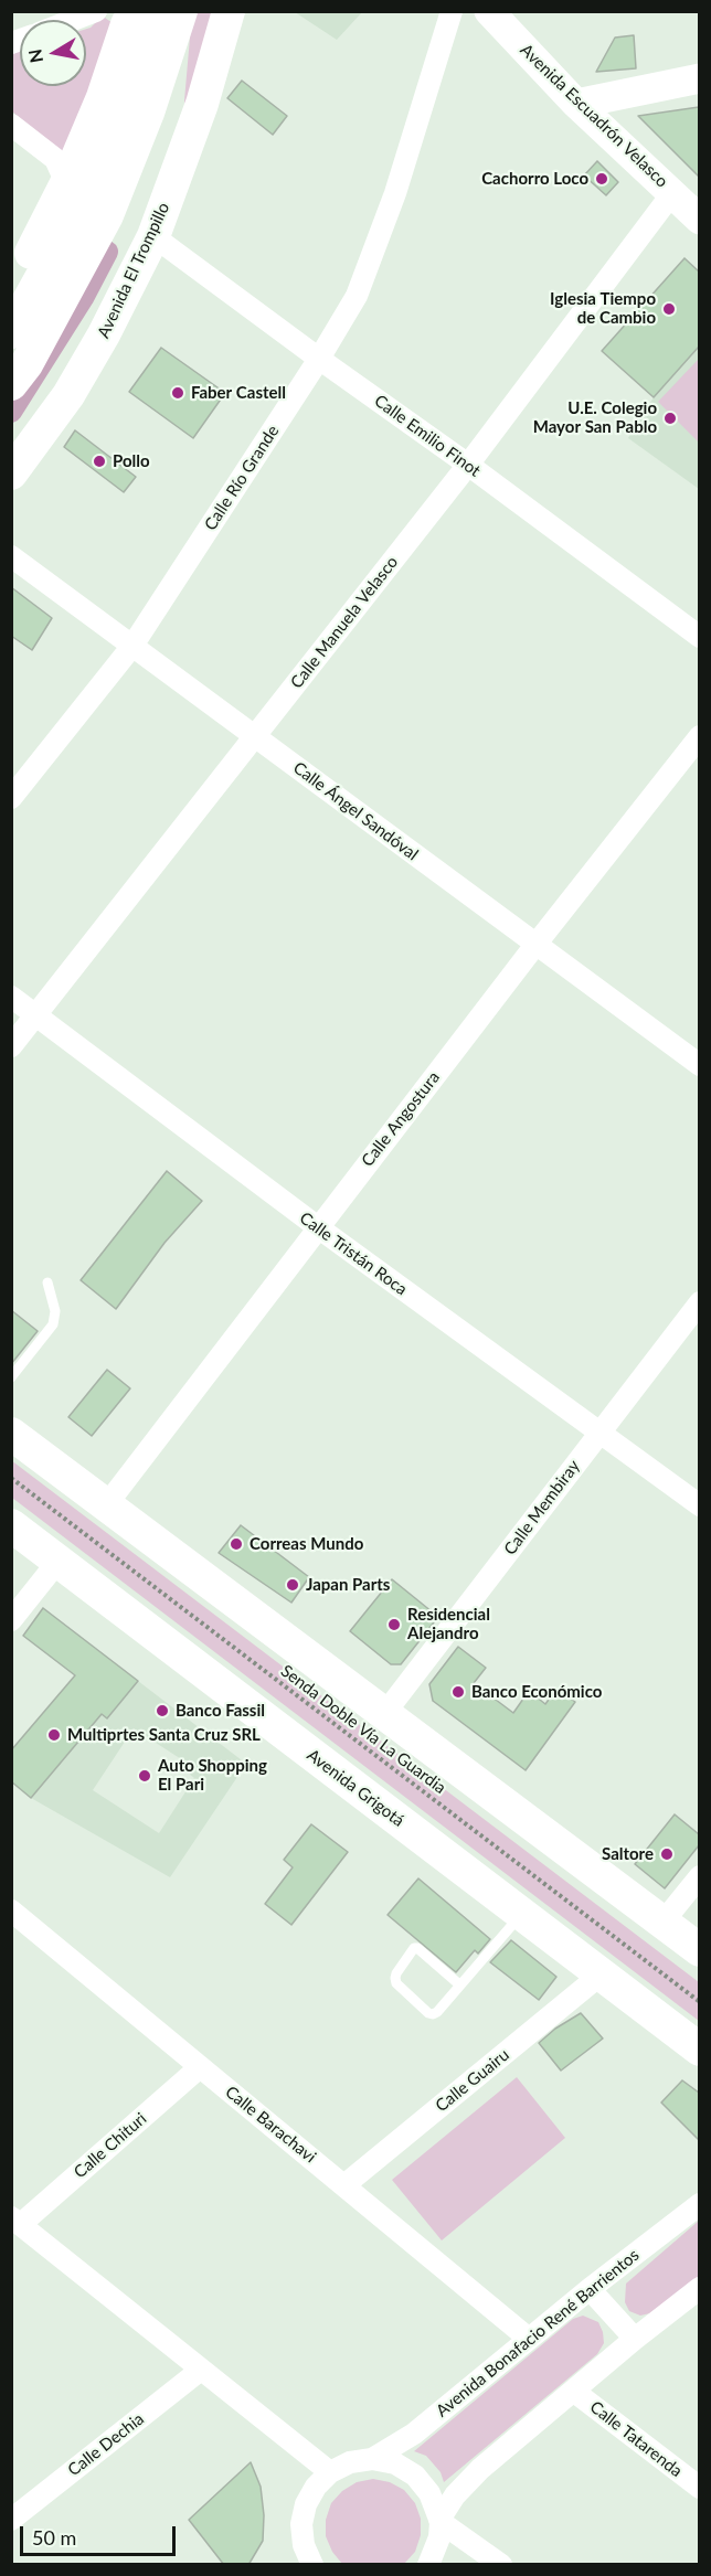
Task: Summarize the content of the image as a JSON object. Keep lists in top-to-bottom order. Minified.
{"streets":{"main road":["Avenida El Trompillo","Avenida Grigotá"],"street":["Avenida Escuadrón Velasco","Calle Emilio Finot","Calle Río Grande","Calle Manuela Velasco","Calle Ángel Sandóval","Calle Angostura","Calle Tristán Roca","Calle Membiray","Calle Guairu","Calle Barachavi","Calle Chituri","Avenida Bonafacio René Barrientos","Calle Tatarenda","Calle Dechia"],"path":["Senda Doble Vía La Guardia"]},"crossings":[["Avenida Escuadrón Velasco","Calle Manuela Velasco"],["Avenida El Trompillo","Calle Emilio Finot"],["Calle Emilio Finot","Calle Río Grande"],["Calle Emilio Finot","Calle Manuela Velasco"],["Calle Río Grande","Calle Ángel Sandóval"],["Calle Manuela Velasco","Calle Ángel Sandóval"],["Calle Manuela Velasco","Calle Tristán Roca"],["Calle Ángel Sandóval","Calle Angostura"],["Calle Angostura","Calle Tristán Roca"],["Calle Tristán Roca","Calle Membiray"],["Avenida Grigotá","Calle Guairu"],["Calle Guairu","Calle Barachavi"],["Calle Barachavi","Calle Chituri"],["Calle Barachavi","Avenida Bonafacio René Barrientos"]],"places":["Cachorro Loco","Iglesia Tiempo de Cambio","Faber Castell","U.E. Colegio Mayor San Pablo","Pollo","Correas Mundo","Japan Parts","Residencial Alejandro","Banco Económico","Banco Fassil","Multiprtes Santa Cruz SRL","Auto Shopping El Pari","Saltore"],"scale_bar":"50 m","north":"left"}
